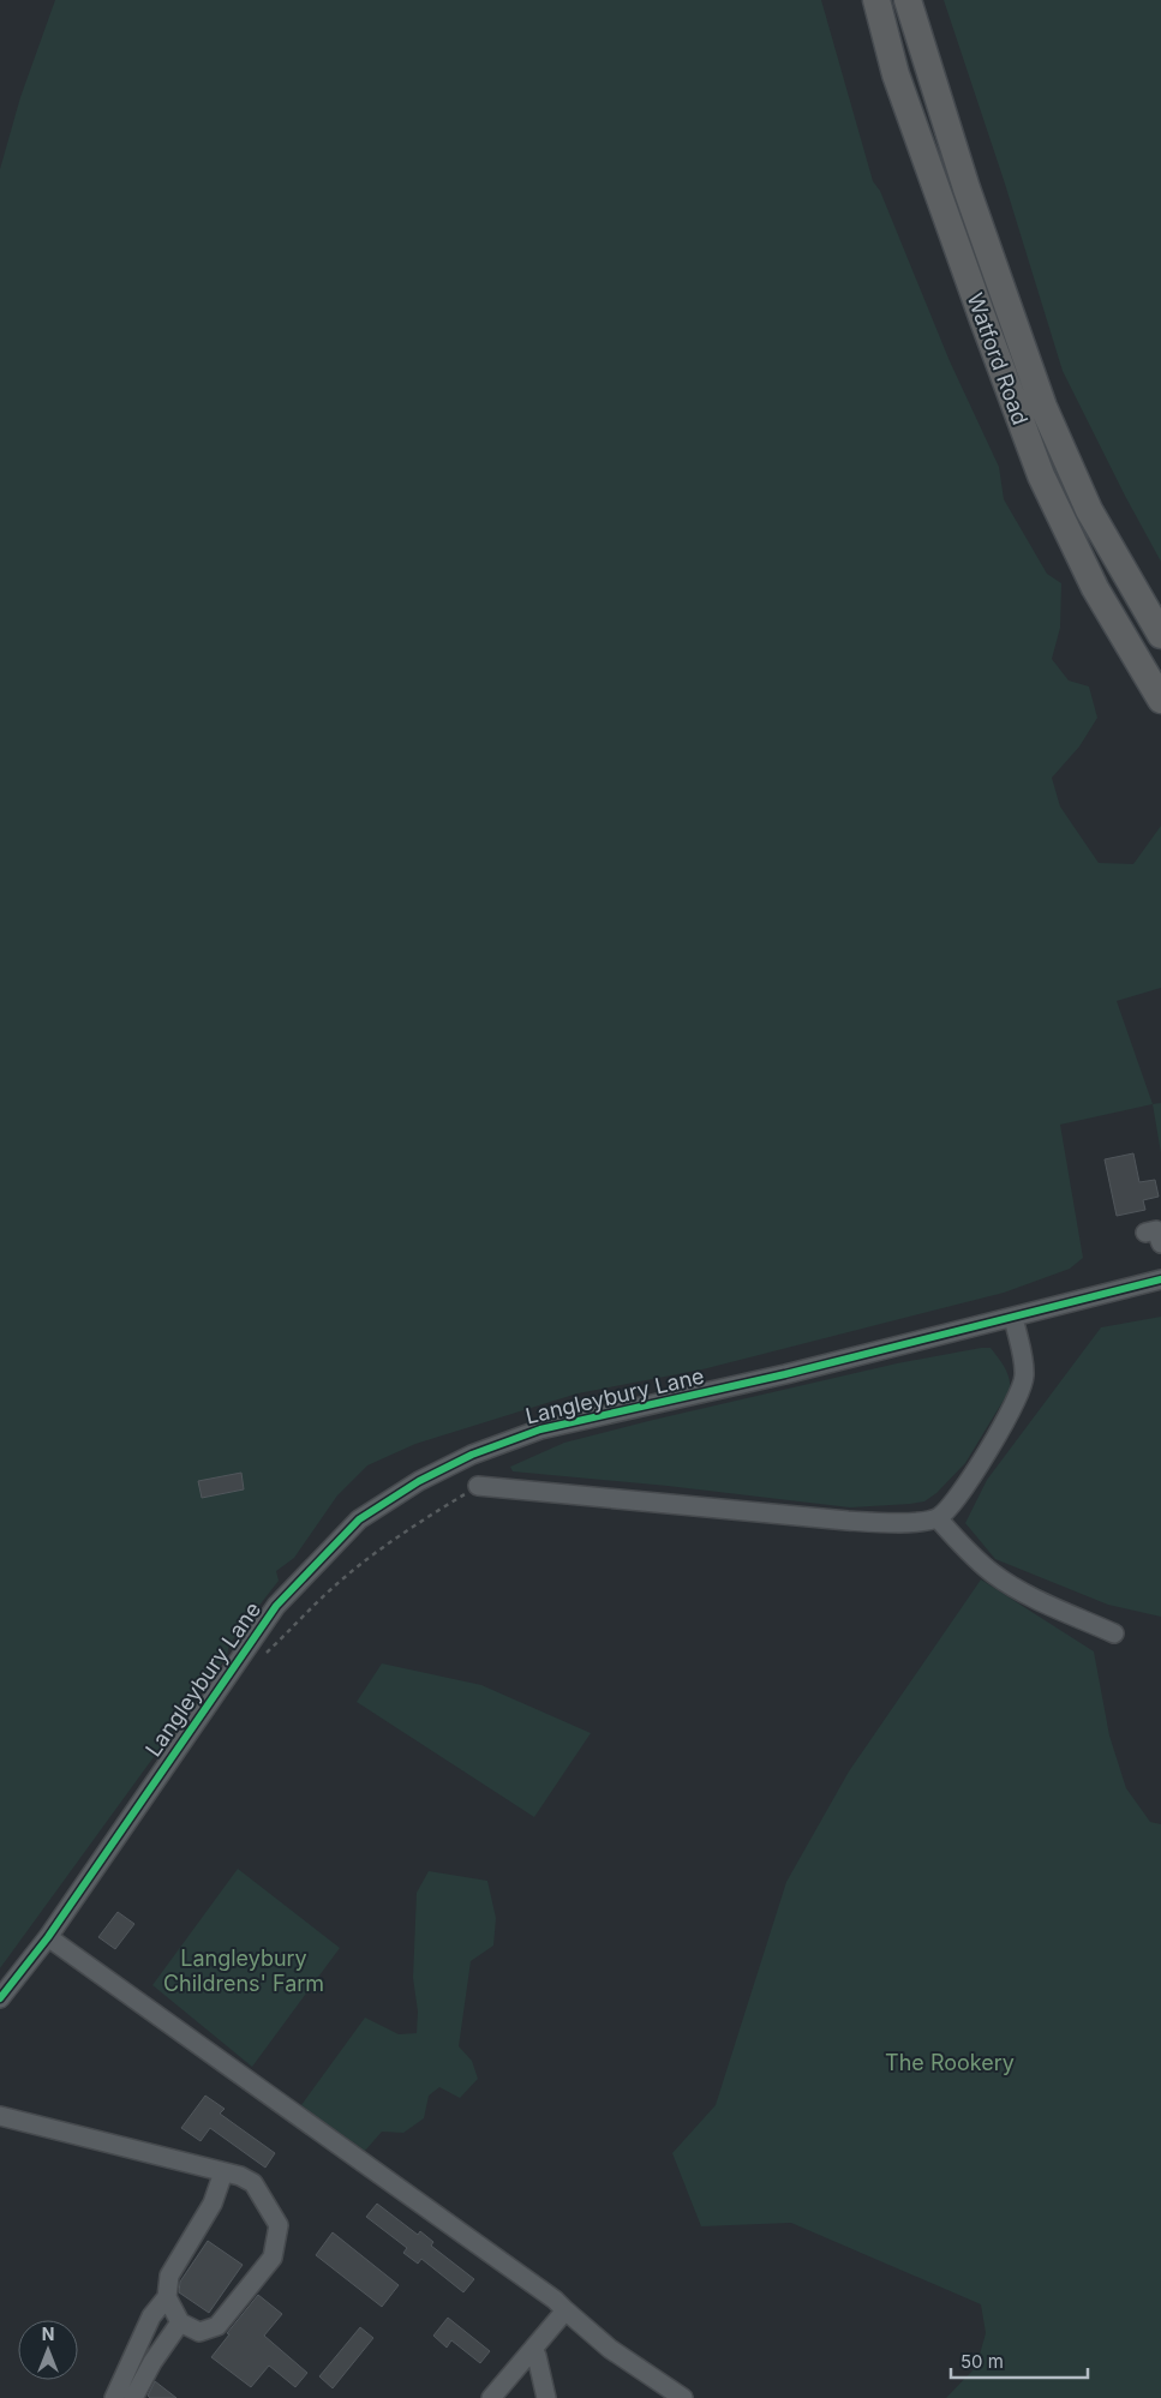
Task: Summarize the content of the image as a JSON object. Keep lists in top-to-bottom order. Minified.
{"streets":{"highway":["Watford Road"],"street":["Langleybury Lane"]},"parks":["Langleybury Childrens' Farm","The Rookery"],"scale_bar":"50 m","north":"top"}
